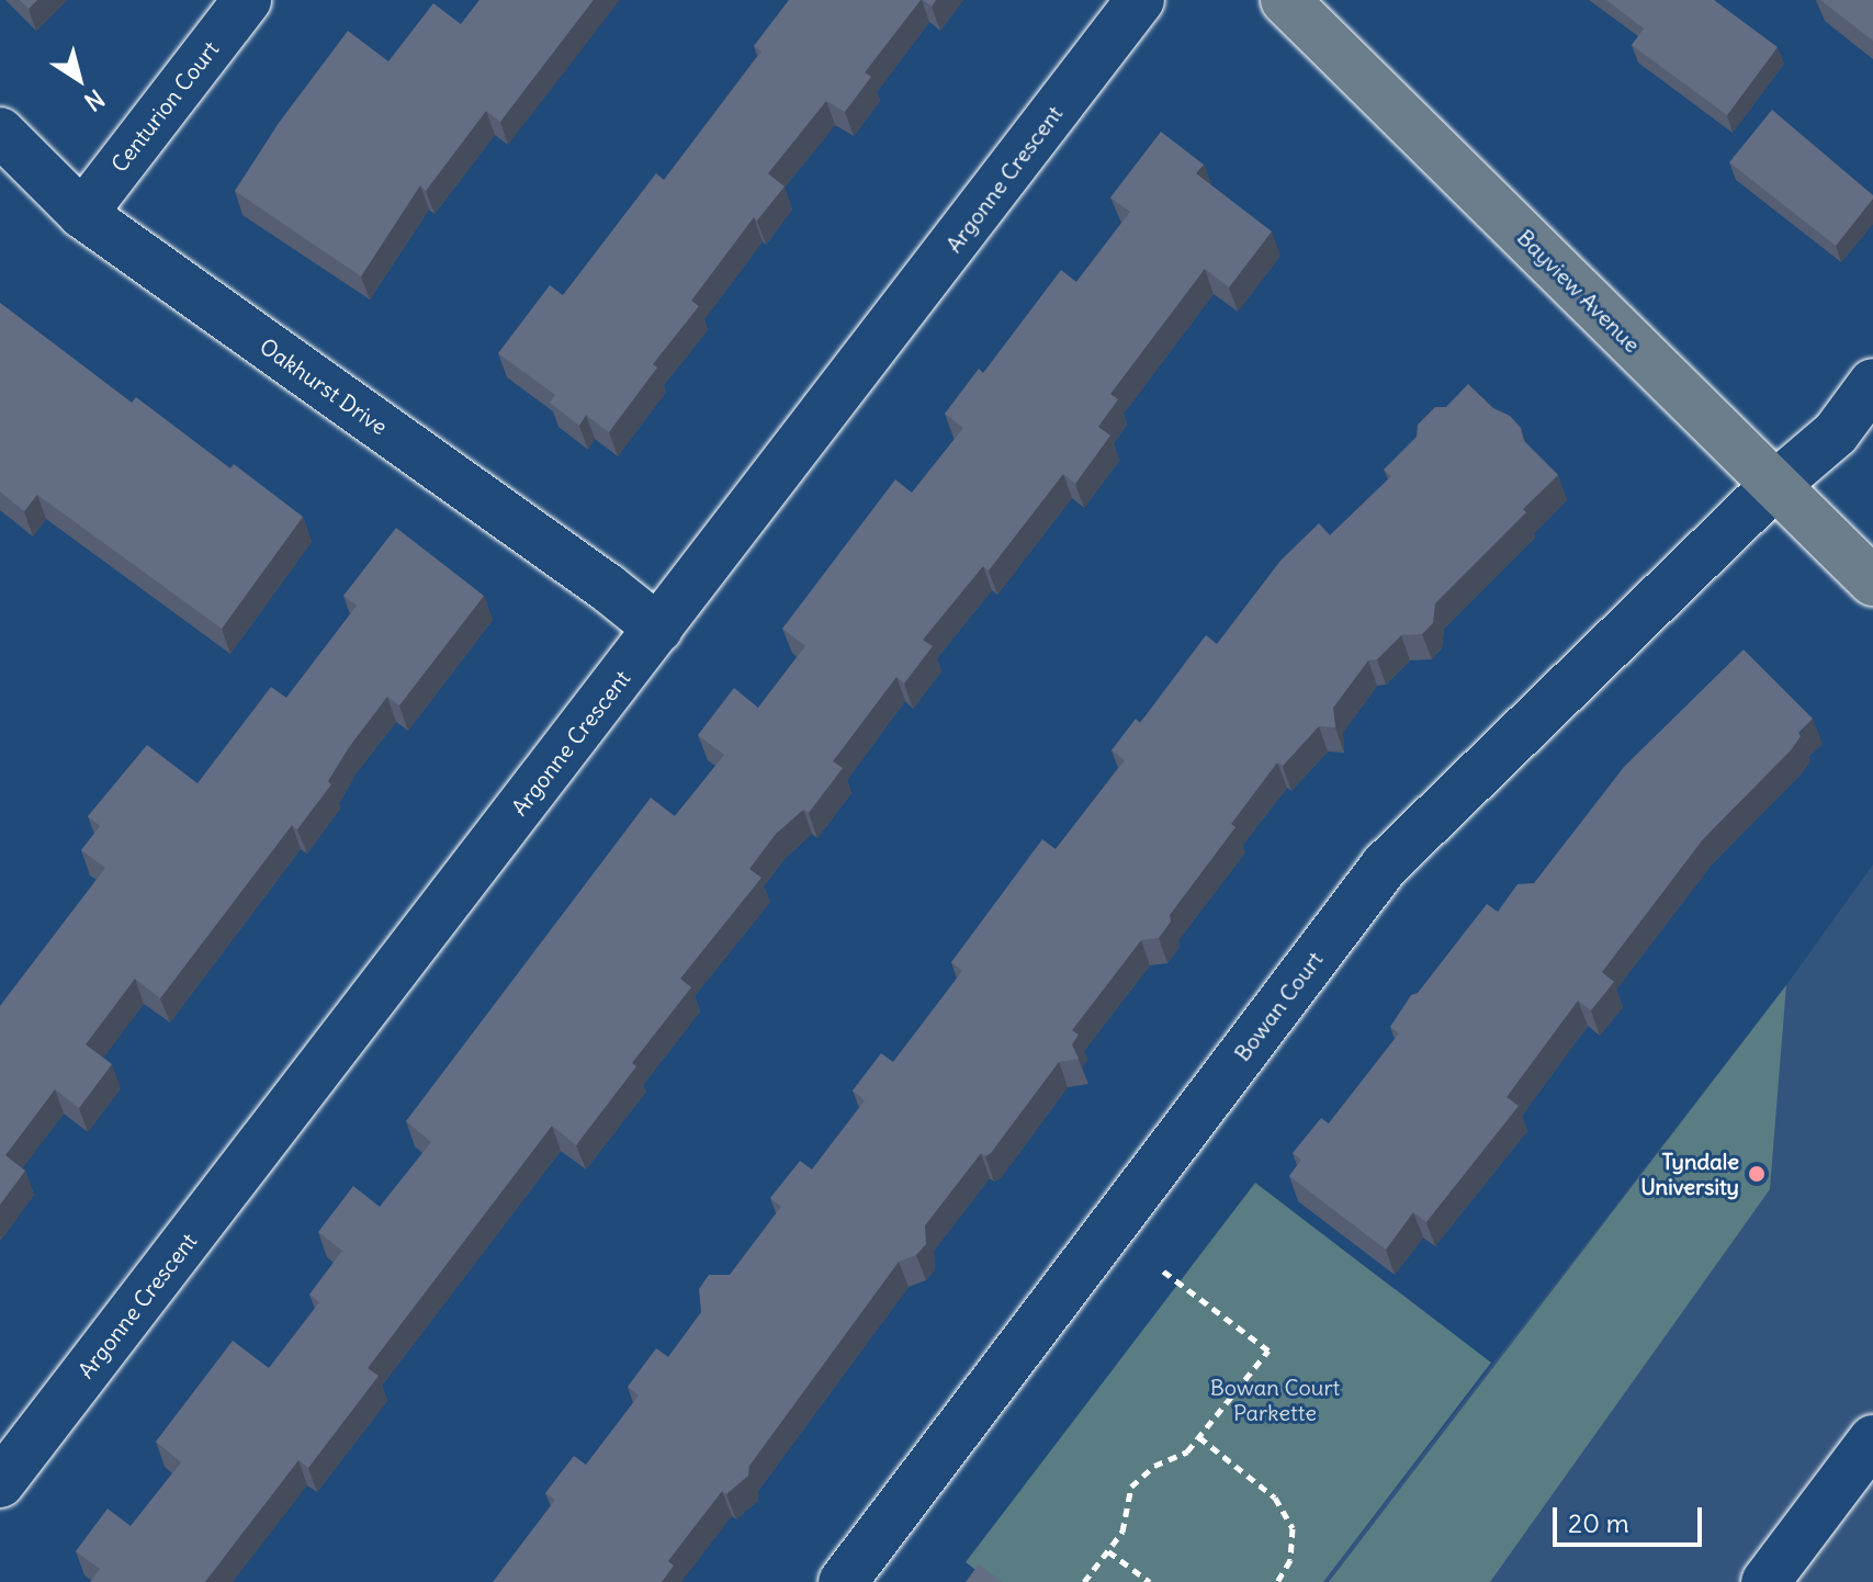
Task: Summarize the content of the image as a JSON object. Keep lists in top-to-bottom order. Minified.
{"streets":{"main road":["Bayview Avenue"],"street":["Centurion Court","Argonne Crescent","Oakhurst Drive","Bowan Court"]},"crossings":[["Centurion Court","Oakhurst Drive"],["Argonne Crescent","Oakhurst Drive"],["Bayview Avenue","Bowan Court"]],"parks":["Bowan Court Parkette"],"places":["Tyndale University"],"scale_bar":"20 m","north":"bottom right"}
